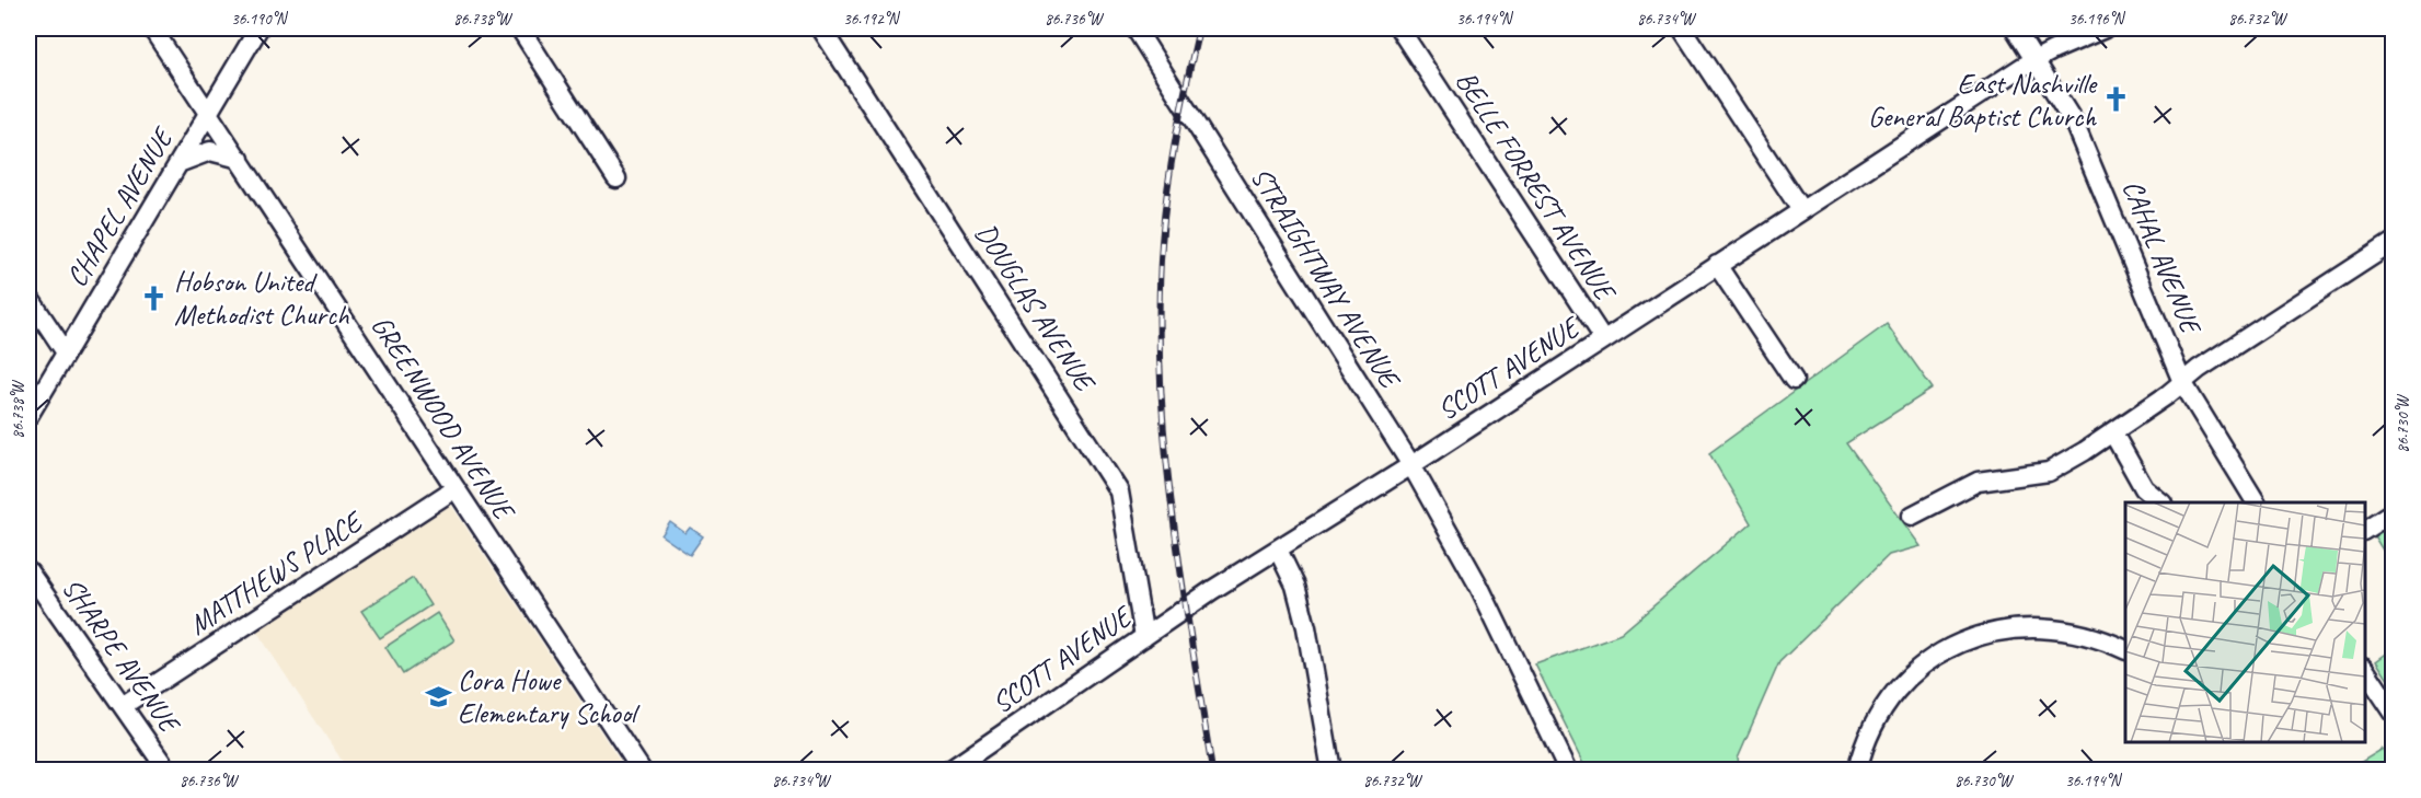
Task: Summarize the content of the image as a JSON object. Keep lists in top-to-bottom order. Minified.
{"streets":{"street":["BELLE FORREST AVENUE","CHAPEL AVENUE","CAHAL AVENUE","STRAIGHTWAY AVENUE","DOUGLAS AVENUE","SCOTT AVENUE","GREENWOOD AVENUE","MATTHEWS PLACE","SHARPE AVENUE"]},"crossings":[["BELLE FORREST AVENUE","SCOTT AVENUE"],["CHAPEL AVENUE","GREENWOOD AVENUE"],["CAHAL AVENUE","SCOTT AVENUE"],["STRAIGHTWAY AVENUE","SCOTT AVENUE"],["DOUGLAS AVENUE","SCOTT AVENUE"],["GREENWOOD AVENUE","MATTHEWS PLACE"],["MATTHEWS PLACE","SHARPE AVENUE"]],"places":{"church":["East Nashville General Baptist Church","Hobson United Methodist Church"],"school or university":["Cora Howe Elementary School"]},"coordinates":["36.190°N","86.738°W","36.192°N","86.736°W","36.194°N","86.734°W","36.196°N","86.732°W","86.730°W"]}
